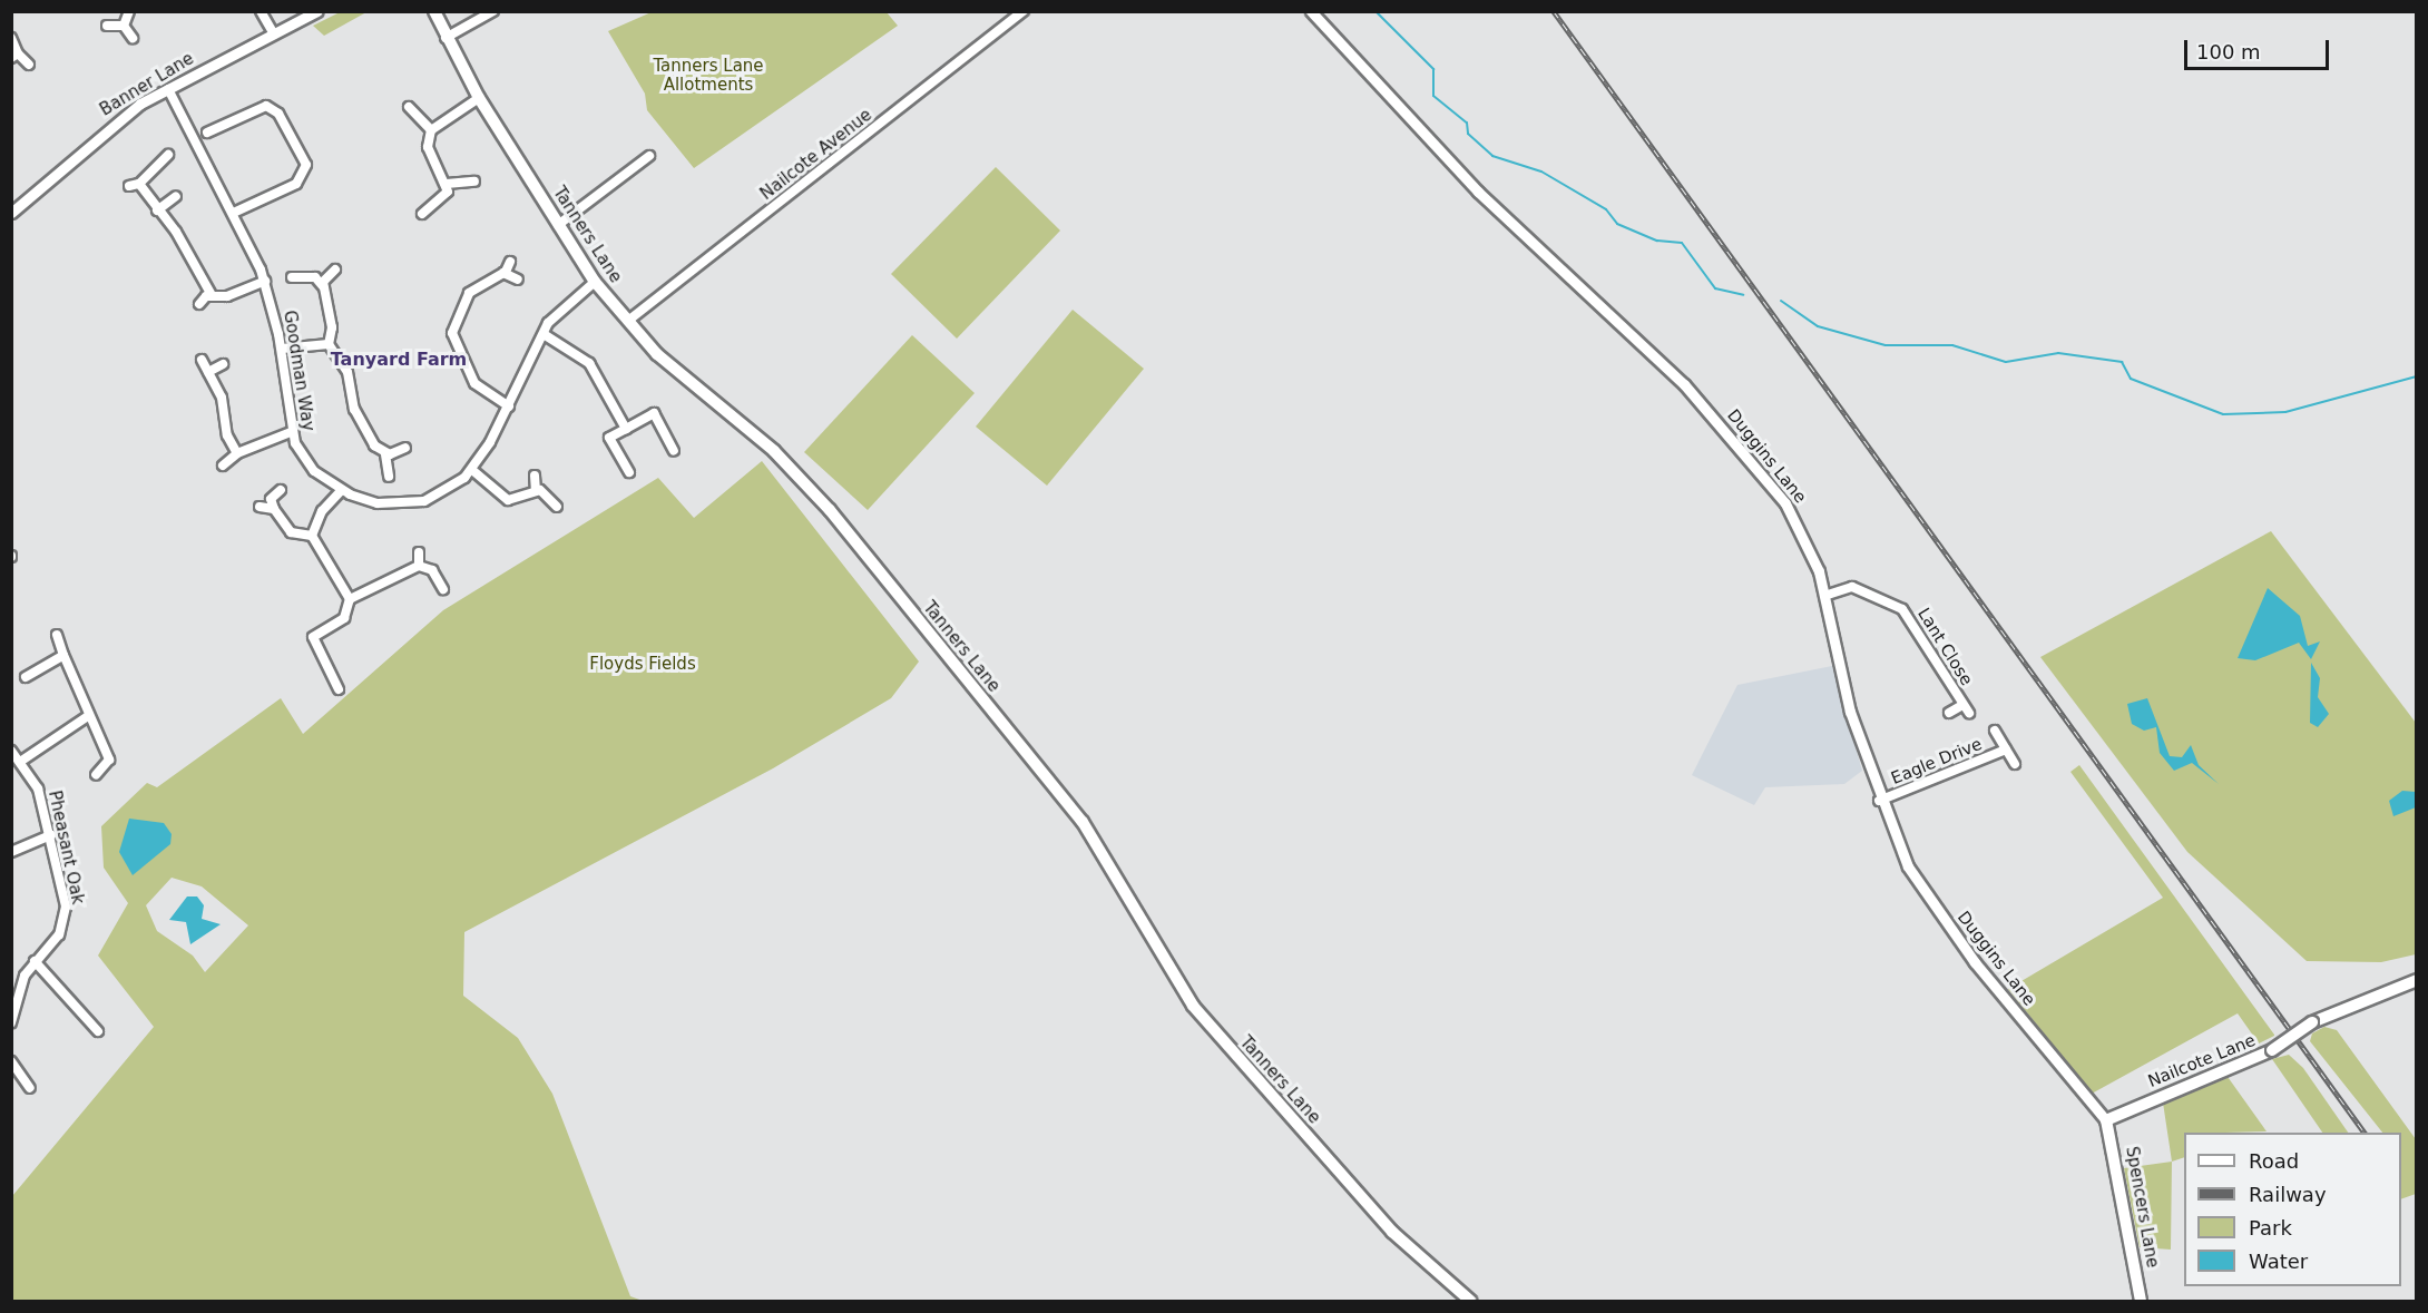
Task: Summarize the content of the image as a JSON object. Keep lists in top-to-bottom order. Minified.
{"streets":{"main road":["Tanners Lane","Nailcote Lane","Spencers Lane"],"street":["Banner Lane","Nailcote Avenue","Goodman Way","Duggins Lane","Lant Close","Eagle Drive","Pheasant Oak"]},"crossings":[["Banner Lane","Goodman Way"],["Nailcote Avenue","Tanners Lane"],["Tanners Lane","Goodman Way"],["Duggins Lane","Lant Close"],["Duggins Lane","Eagle Drive"],["Duggins Lane","Nailcote Lane"],["Duggins Lane","Spencers Lane"],["Nailcote Lane","Spencers Lane"]],"districts":["Tanyard Farm"],"parks":["Tanners Lane Allotments","Floyds Fields"],"legend":["Road","Railway","Park","Water"],"scale_bar":"100 m"}
